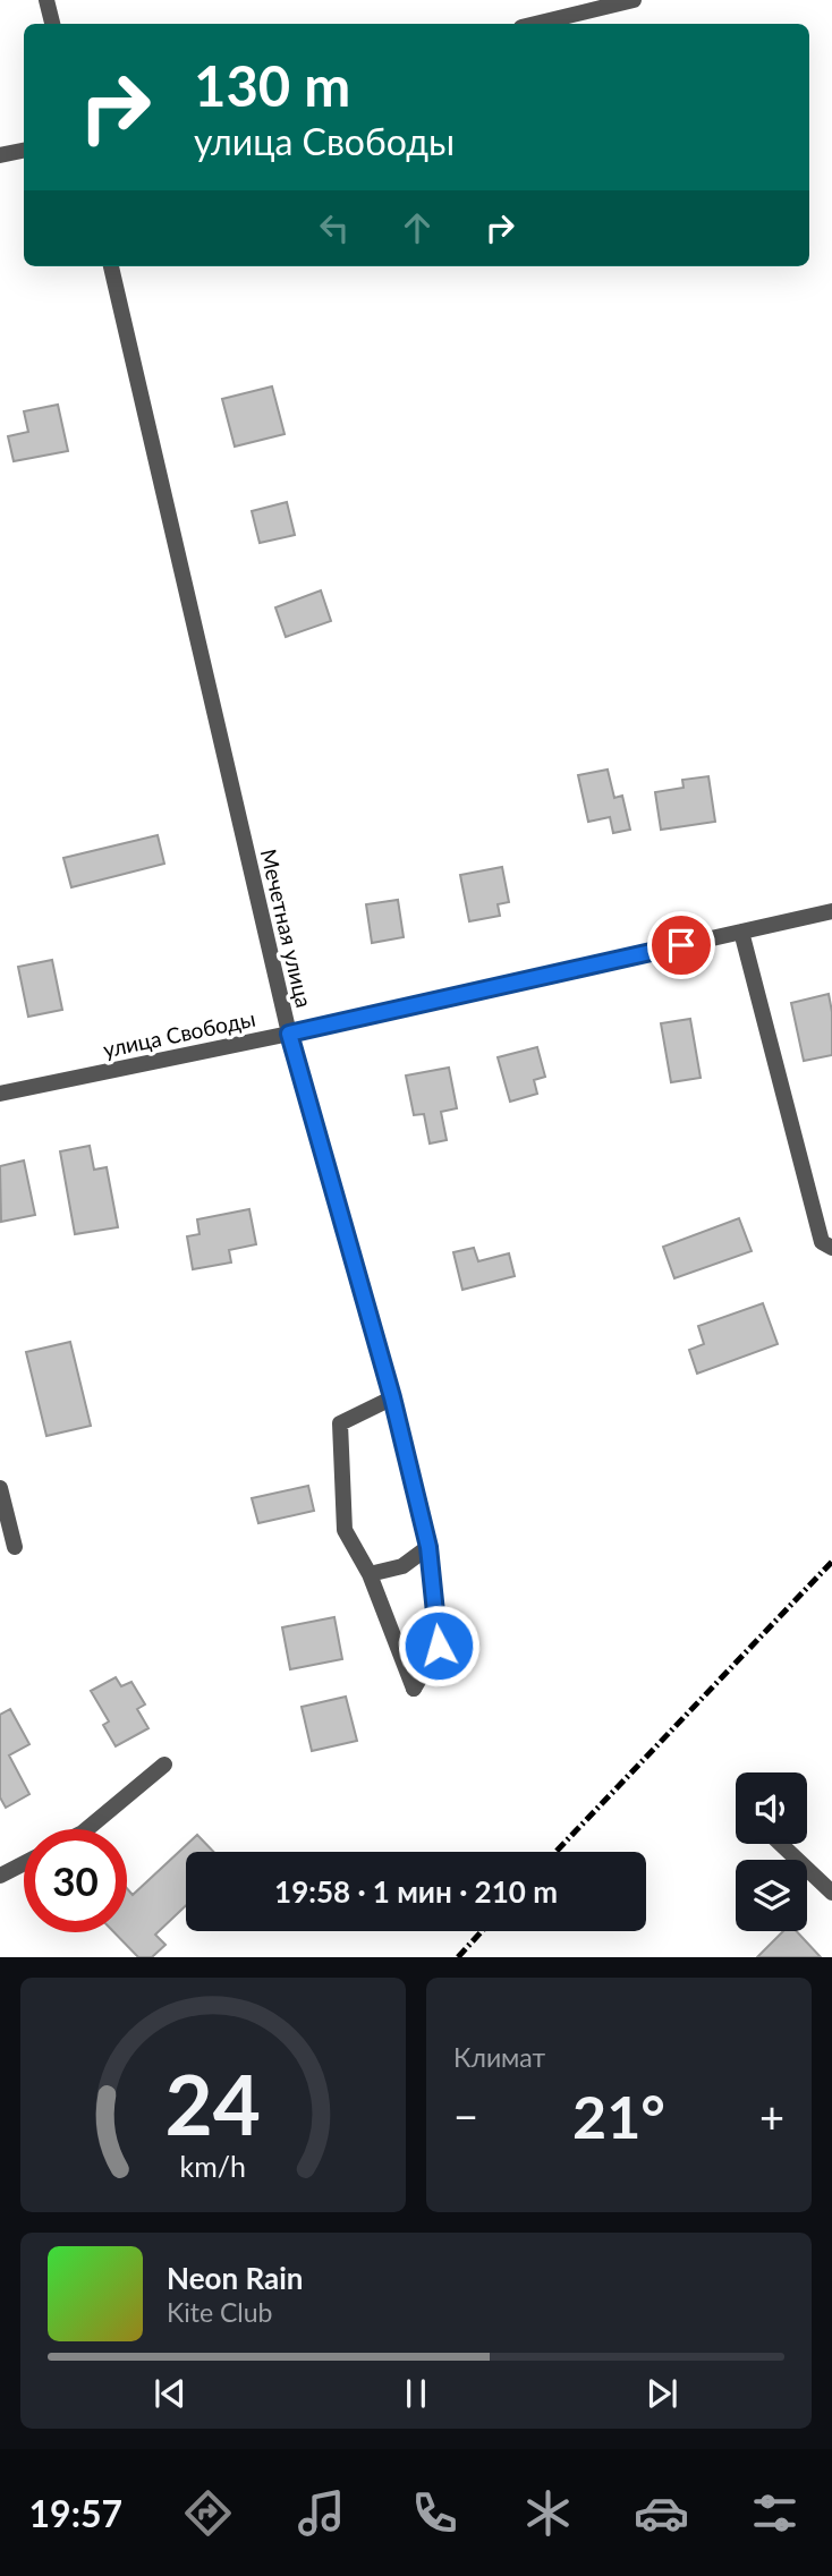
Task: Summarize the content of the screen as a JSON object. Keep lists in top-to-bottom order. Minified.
{"streets":{"street":["Мечетная улица","улица Свободы"]},"crossings":[["Мечетная улица","улица Свободы"]],"page":{"turn":["130 m","улица Свободы"],"limit":"30","trip":"19:58 · 1 мин · 210 m","tile":"Климат","heat":["−","21°","+"],"song":["Neon Rain","Kite Club"],"tabs":"19:57","gauge":["24","km/h"]}}
